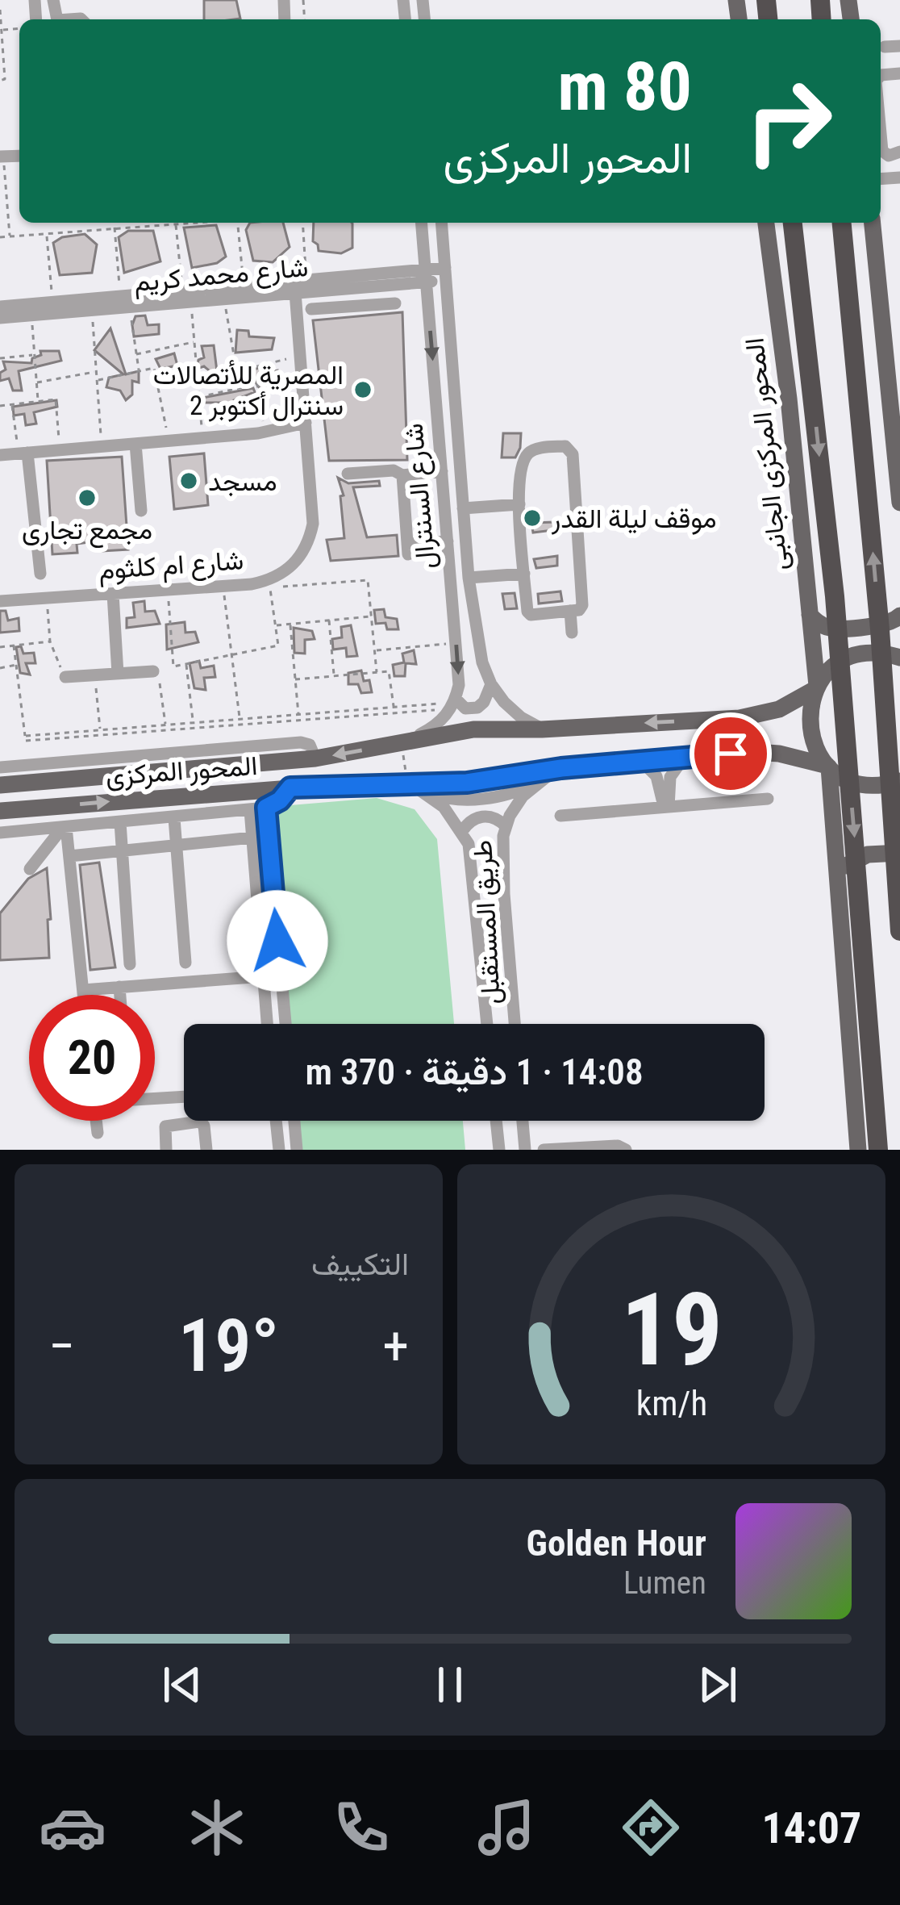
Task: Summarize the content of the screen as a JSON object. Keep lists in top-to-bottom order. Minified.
{"streets":{"main road":["المحور المركزى الجانبى","المحور المركزى"],"street":["شارع محمد كريم","شارع السنترال","شارع ام كلثوم","طريق المستقبل"]},"crossings":[["شارع محمد كريم","شارع السنترال"],["شارع محمد كريم","شارع ام كلثوم"],["المحور المركزى الجانبى","المحور المركزى"],["شارع السنترال","المحور المركزى"],["المحور المركزى","طريق المستقبل"]],"places":["المصرية للأتصالات سنترال أكتوبر 2","مسجد","مجمع تجارى","موقف ليلة القدر"],"page":{"turn":["80 m","المحور المركزى"],"limit":"20","trip":"14:08 · 1 دقيقة · 370 m","tile":"التكييف","heat":["−","19°","+"],"song":["Golden Hour","Lumen"],"tabs":"14:07","gauge":["19","km/h"]}}
